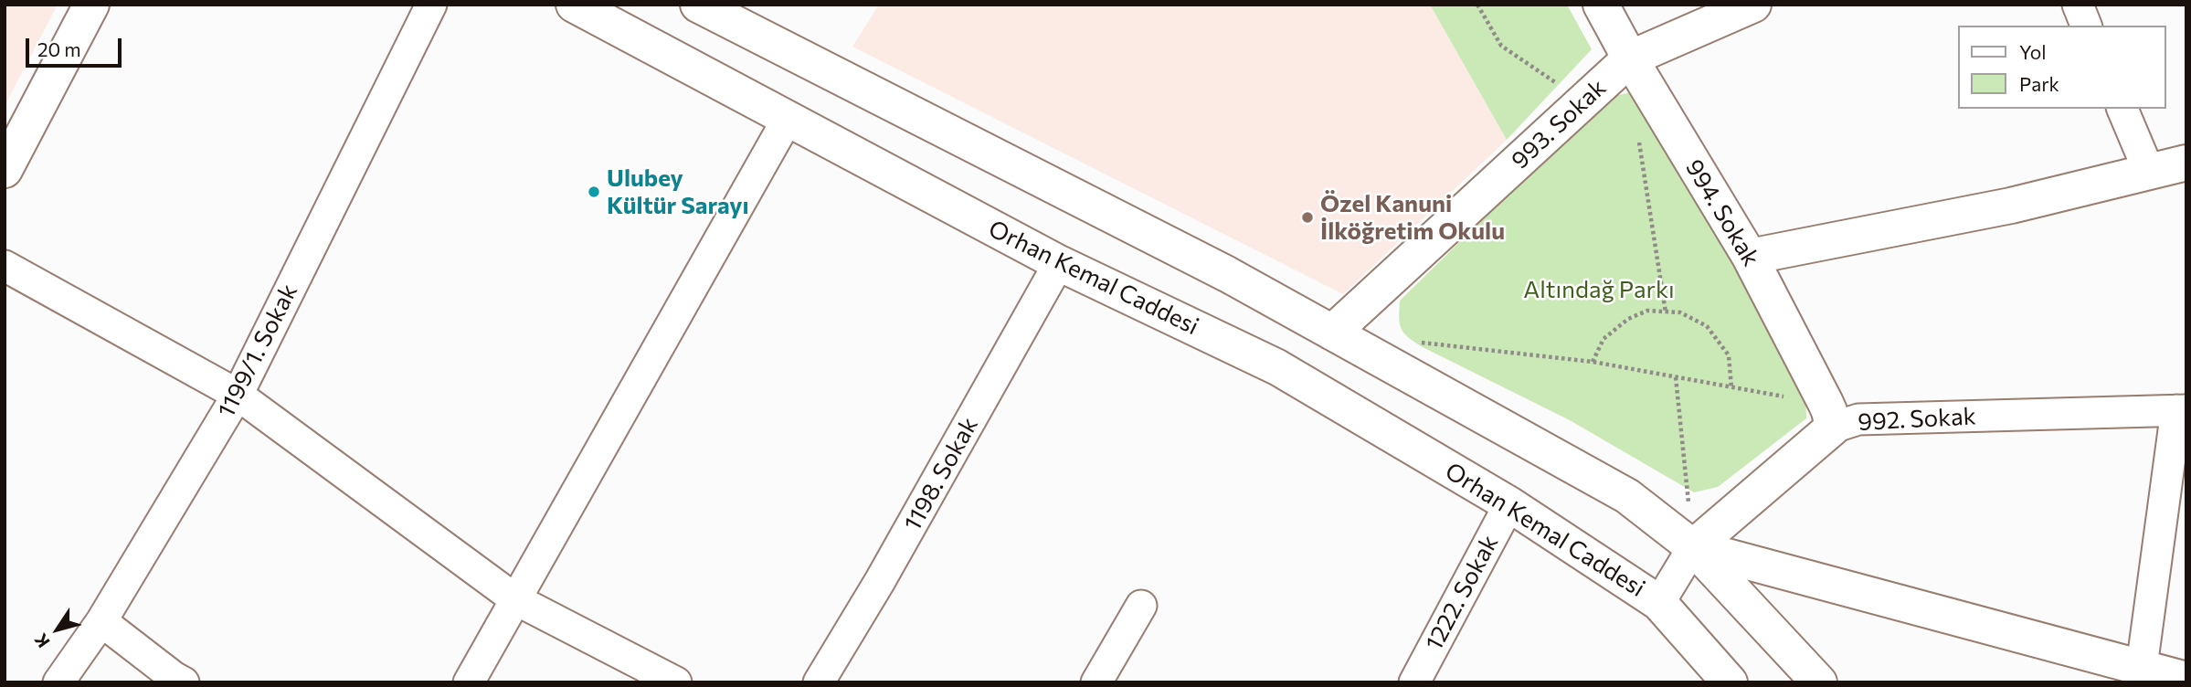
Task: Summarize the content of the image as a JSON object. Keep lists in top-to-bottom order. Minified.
{"streets":{"main road":["993. Sokak","994. Sokak","Orhan Kemal Caddesi","992. Sokak"],"street":["1199/1. Sokak","1198. Sokak","1222. Sokak"]},"crossings":[["993. Sokak","994. Sokak"],["994. Sokak","992. Sokak"],["Orhan Kemal Caddesi","992. Sokak"],["Orhan Kemal Caddesi","1198. Sokak"],["Orhan Kemal Caddesi","1222. Sokak"]],"parks":["Altındağ Parkı"],"places":["Ulubey Kültür Sarayı","Özel Kanuni İlköğretim Okulu"],"legend":["Yol","Park"],"scale_bar":"20 m","north":"bottom left"}
